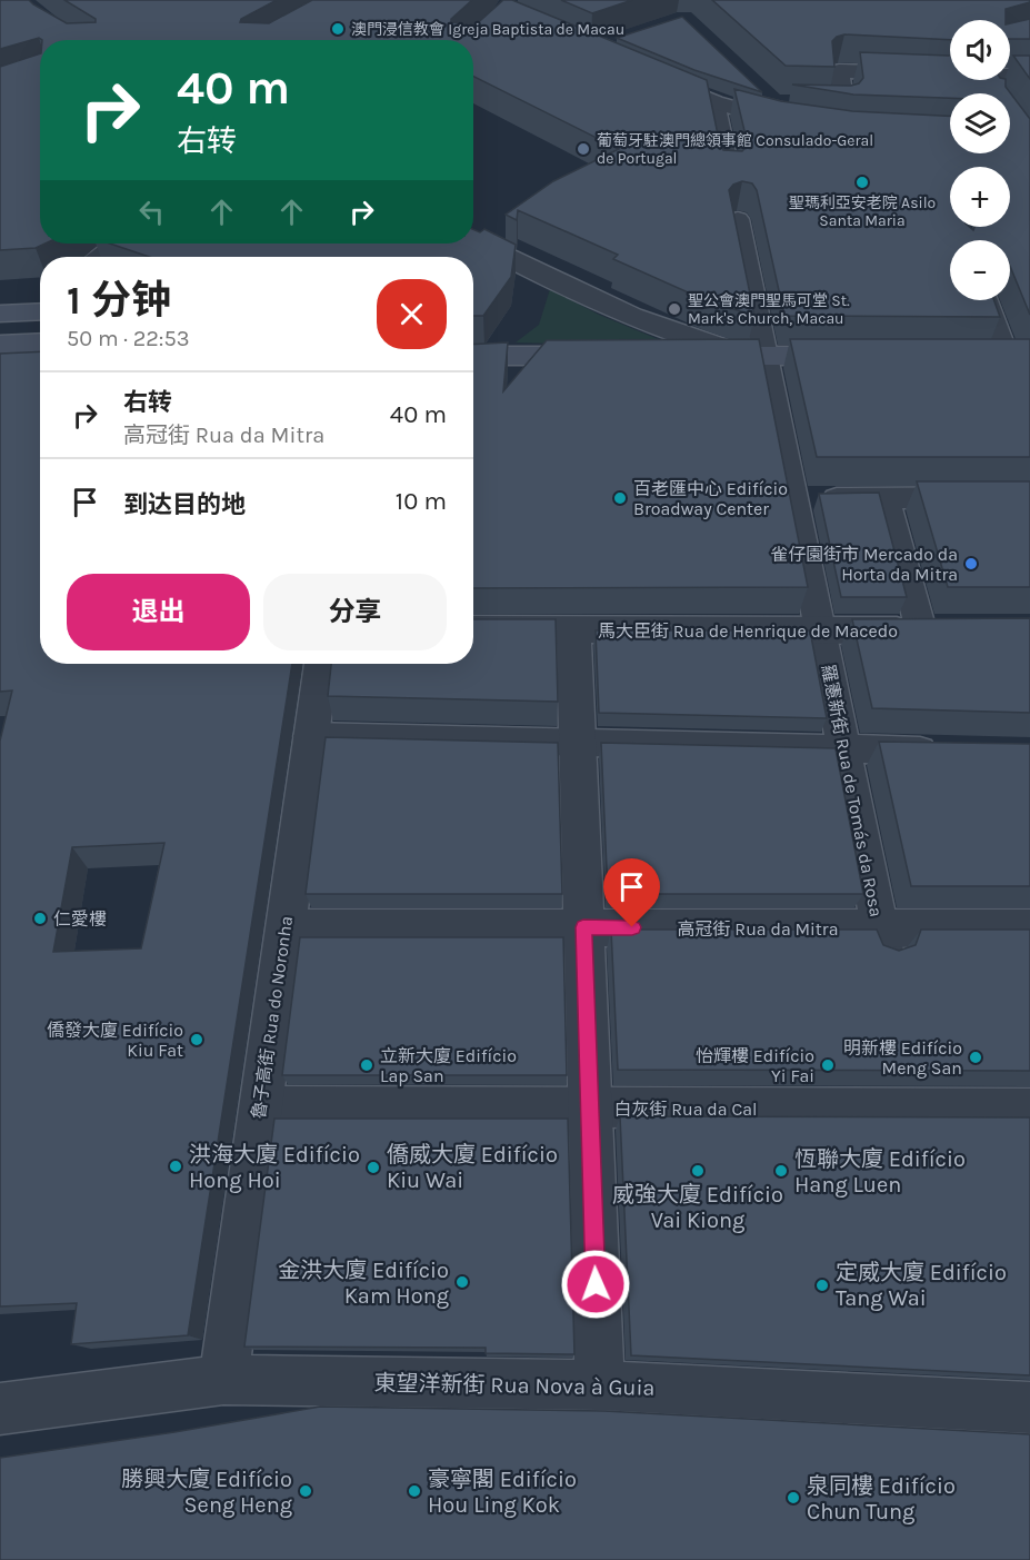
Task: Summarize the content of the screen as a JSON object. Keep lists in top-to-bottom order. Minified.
{"streets":{"street":["馬大臣街 Rua de Henrique de Macedo","羅憲新街 Rua de Tomás da Rosa","高冠街 Rua da Mitra","魯子高街 Rua do Noronha","白灰街 Rua da Cal","東望洋新街 Rua Nova à Guia"]},"crossings":[["馬大臣街 Rua de Henrique de Macedo","羅憲新街 Rua de Tomás da Rosa"],["羅憲新街 Rua de Tomás da Rosa","高冠街 Rua da Mitra"],["高冠街 Rua da Mitra","魯子高街 Rua do Noronha"],["魯子高街 Rua do Noronha","白灰街 Rua da Cal"],["魯子高街 Rua do Noronha","東望洋新街 Rua Nova à Guia"]],"places":["澳門浸信教會 Igreja Baptista de Macau","葡萄牙駐澳門總領事館 Consulado-Geral de Portugal","聖瑪利亞安老院 Asilo Santa Maria","聖公會澳門聖馬可堂 St. Mark's Church, Macau","百老匯中心 Edifício Broadway Center","雀仔園街市 Mercado da Horta da Mitra","仁愛樓","僑發大廈 Edifício Kiu Fat","明新樓 Edifício Meng San","立新大廈 Edifício Lap San","怡輝樓 Edifício Yi Fai","洪海大廈 Edifício Hong Hoi","僑威大廈 Edifício Kiu Wai","威強大廈 Edifício Vai Kiong","恆聯大廈 Edifício Hang Luen","金洪大廈 Edifício Kam Hong","定威大廈 Edifício Tang Wai","勝興大廈 Edifício Seng Heng","豪寧閣 Edifício Hou Ling Kok","泉同樓 Edifício Chun Tung"],"page":{"map_buttons":["+","−"],"turn":["40 m","右转"],"heading":["1 分钟","50 m · 22:53"],"list":[{"name":"右转","note":"高冠街 Rua da Mitra","value":"40 m"},{"name":"到达目的地","value":"10 m"}],"buttons":["退出","分享"]}}
